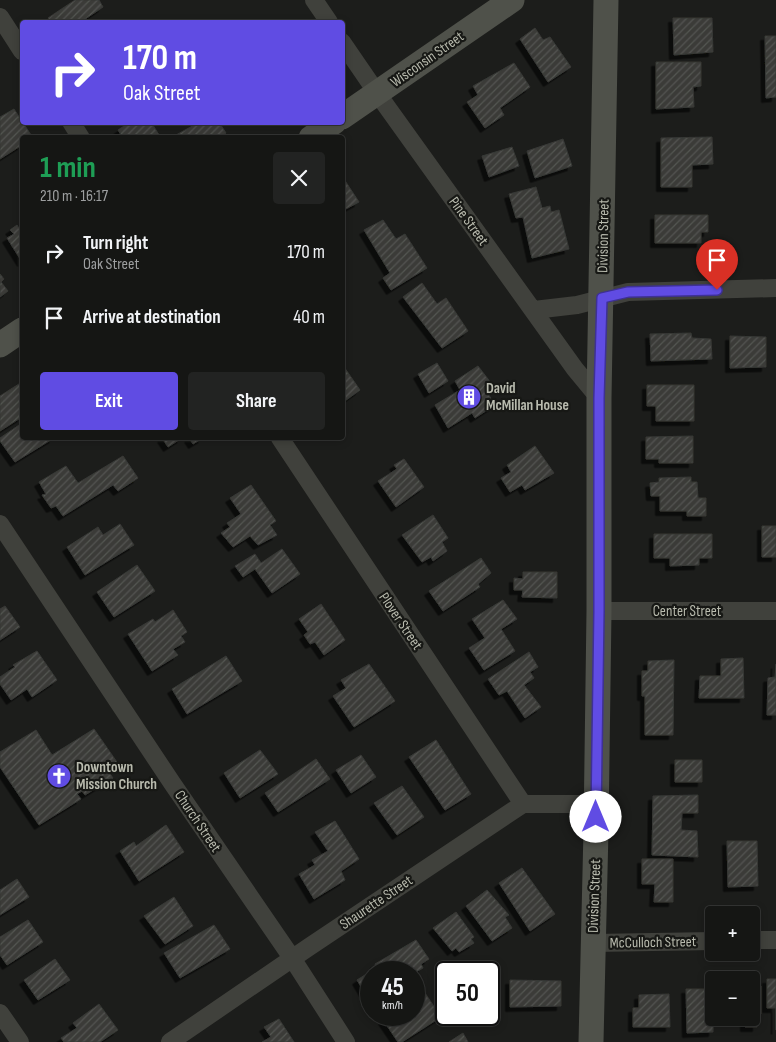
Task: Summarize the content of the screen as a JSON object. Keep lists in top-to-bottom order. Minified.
{"streets":{"main road":["Wisconsin Street","Division Street"],"street":["Pine Street","Center Street","Plover Street","Church Street","Shaurette Street","McCulloch Street"]},"crossings":[["Wisconsin Street","Pine Street"],["Pine Street","Division Street"],["Division Street","Center Street"],["Division Street","McCulloch Street"],["Plover Street","Shaurette Street"],["Church Street","Shaurette Street"]],"places":{"building":["David McMillan House"],"church":["Downtown Mission Church"]},"page":{"turn":["170 m","Oak Street"],"heading":["1 min","210 m · 16:17"],"list":[{"name":"Turn right","note":"Oak Street","value":"170 m"},{"name":"Arrive at destination","value":"40 m"}],"buttons":["Exit","Share"],"map_buttons":["+","−"],"speed":"45 km/h","limit":"50"}}
